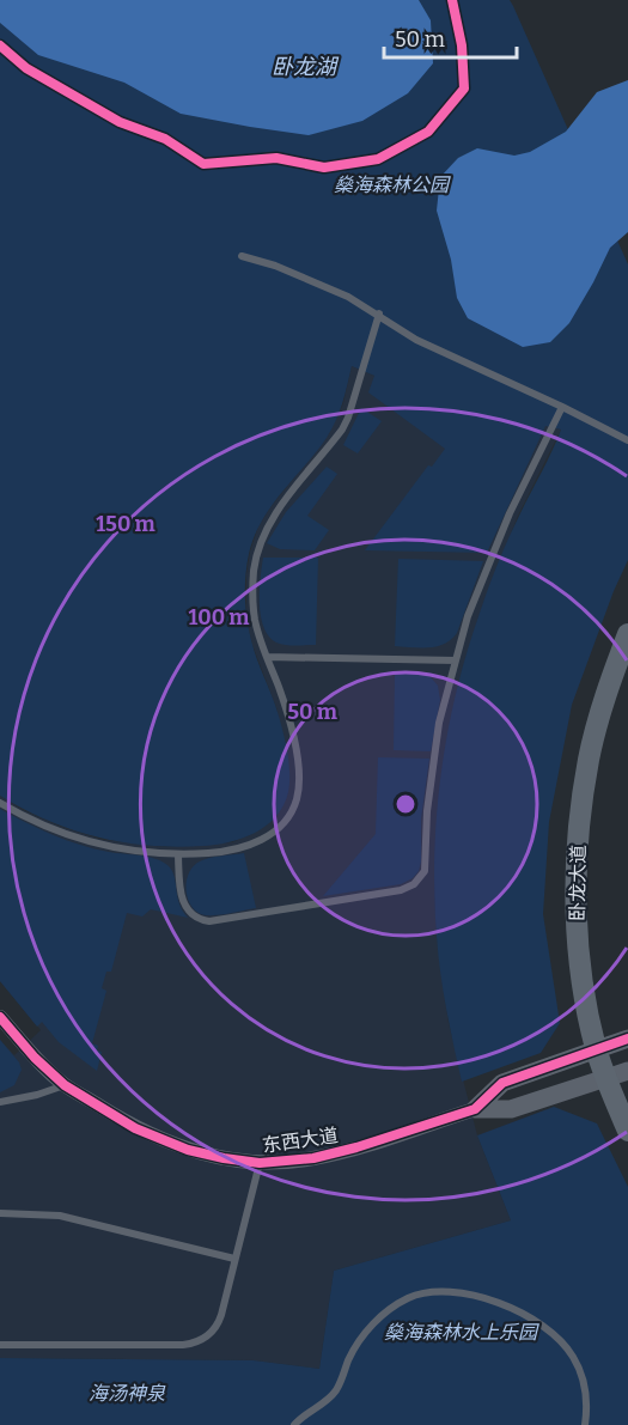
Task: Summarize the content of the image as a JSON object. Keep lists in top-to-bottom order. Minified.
{"streets":{"main road":["卧龙大道"],"street":["东西大道"]},"crossings":[["卧龙大道","东西大道"]],"water":["卧龙湖"],"parks":["燊海森林公园","燊海森林水上乐园","海汤神泉"],"scale_bar":"50 m","rings":["150 m","100 m","50 m"]}
